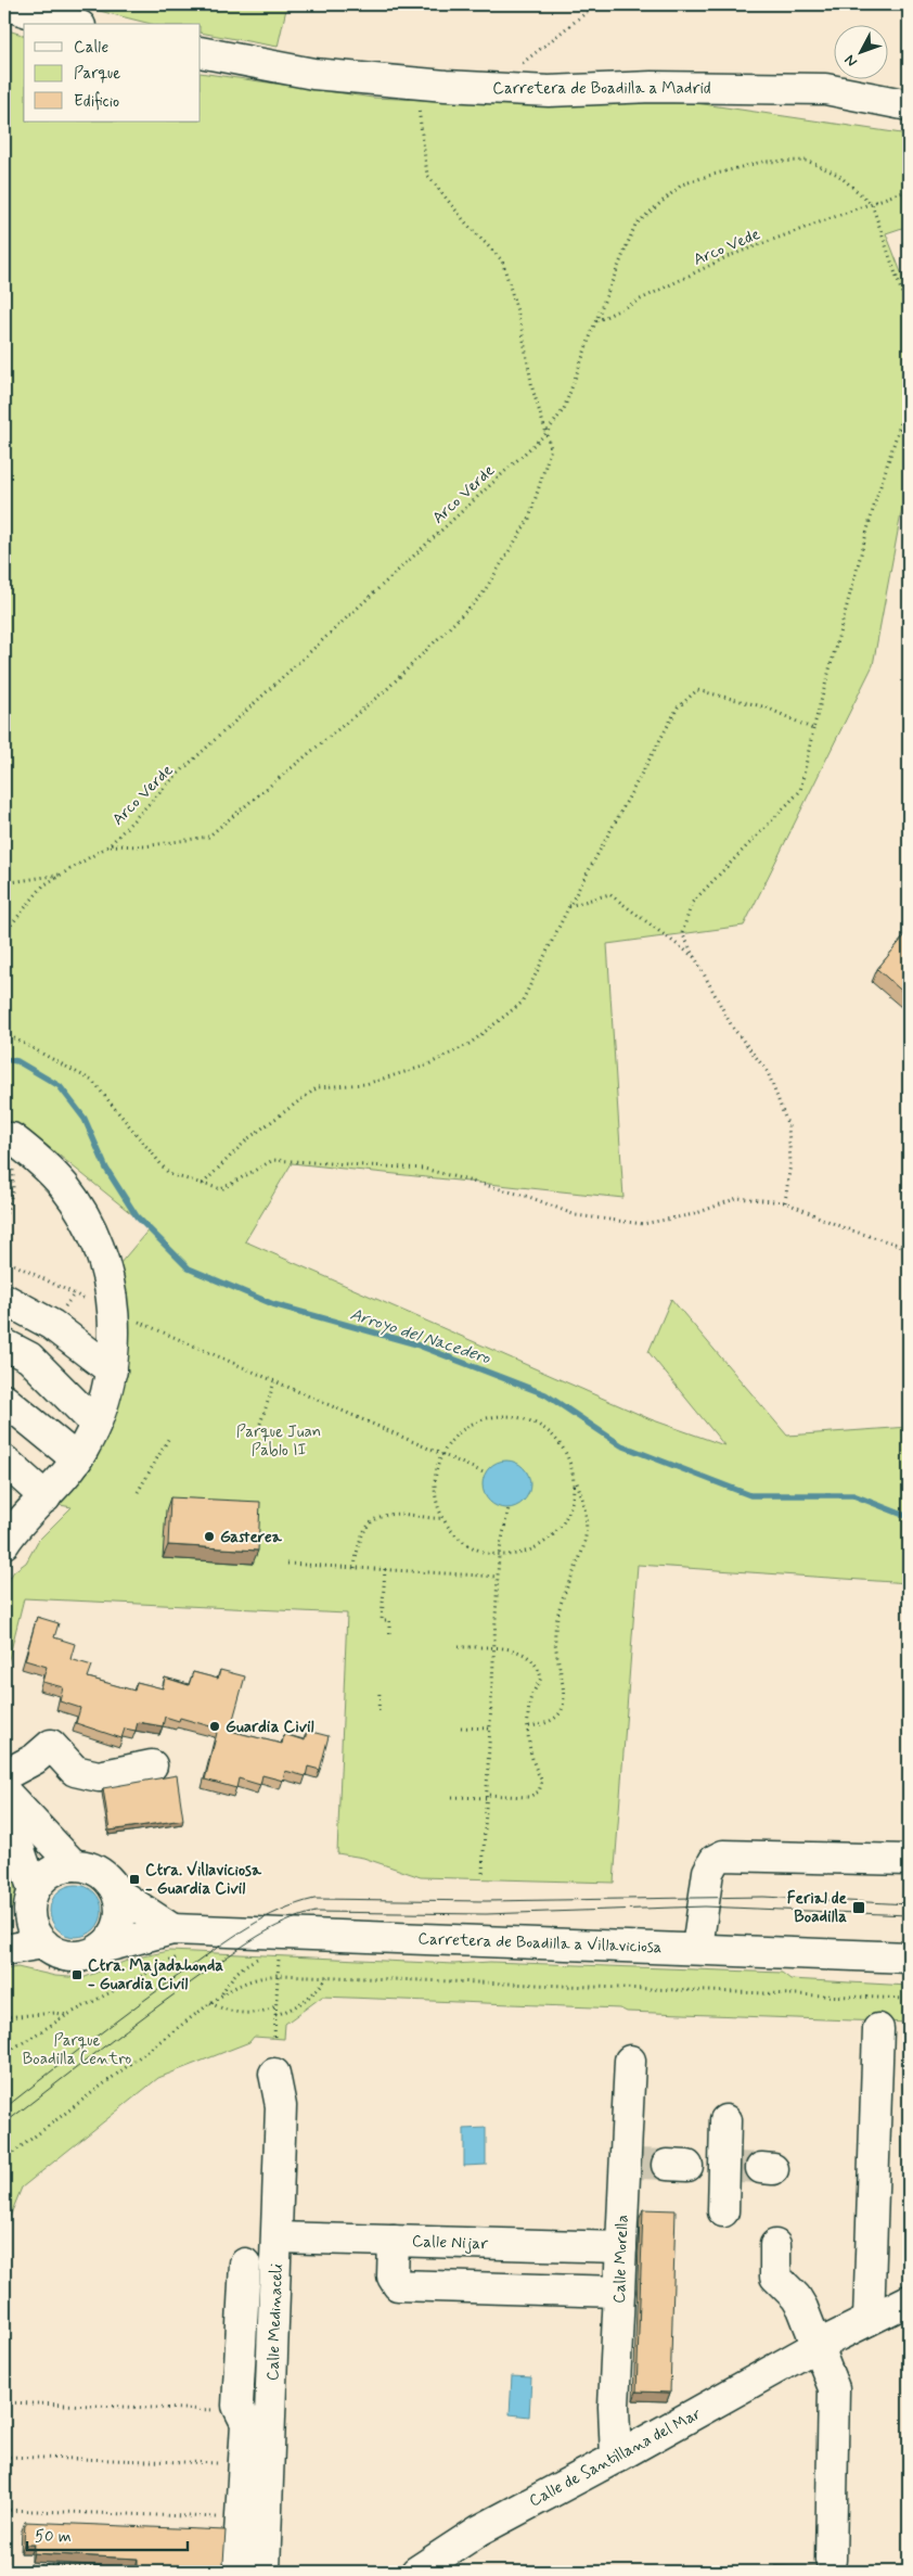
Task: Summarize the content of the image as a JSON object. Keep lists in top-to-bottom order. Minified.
{"streets":{"street":["Carretera de Boadilla a Madrid","Carretera de Boadilla a Villaviciosa","Calle Nijar","Calle Morella","Calle Medinaceli","Calle de Santillana del Mar"],"path":["Arco Vede","Arco Verde"]},"crossings":[["Arco Vede","Arco Verde"],["Calle Nijar","Calle Morella"],["Calle Nijar","Calle Medinaceli"],["Calle Morella","Calle de Santillana del Mar"]],"water":["Arroyo del Nacedero"],"parks":["Parque Juan Pablo II","Parque Boadilla Centro"],"places":{"other":["Gasterea","Guardia Civil"],"transit":["Ctra. Villaviciosa - Guardia Civil","Ferial de Boadilla","Ctra. Majadahonda - Guardia Civil"]},"legend":["Calle","Parque","Edificio"],"scale_bar":"50 m","north":"bottom left"}
